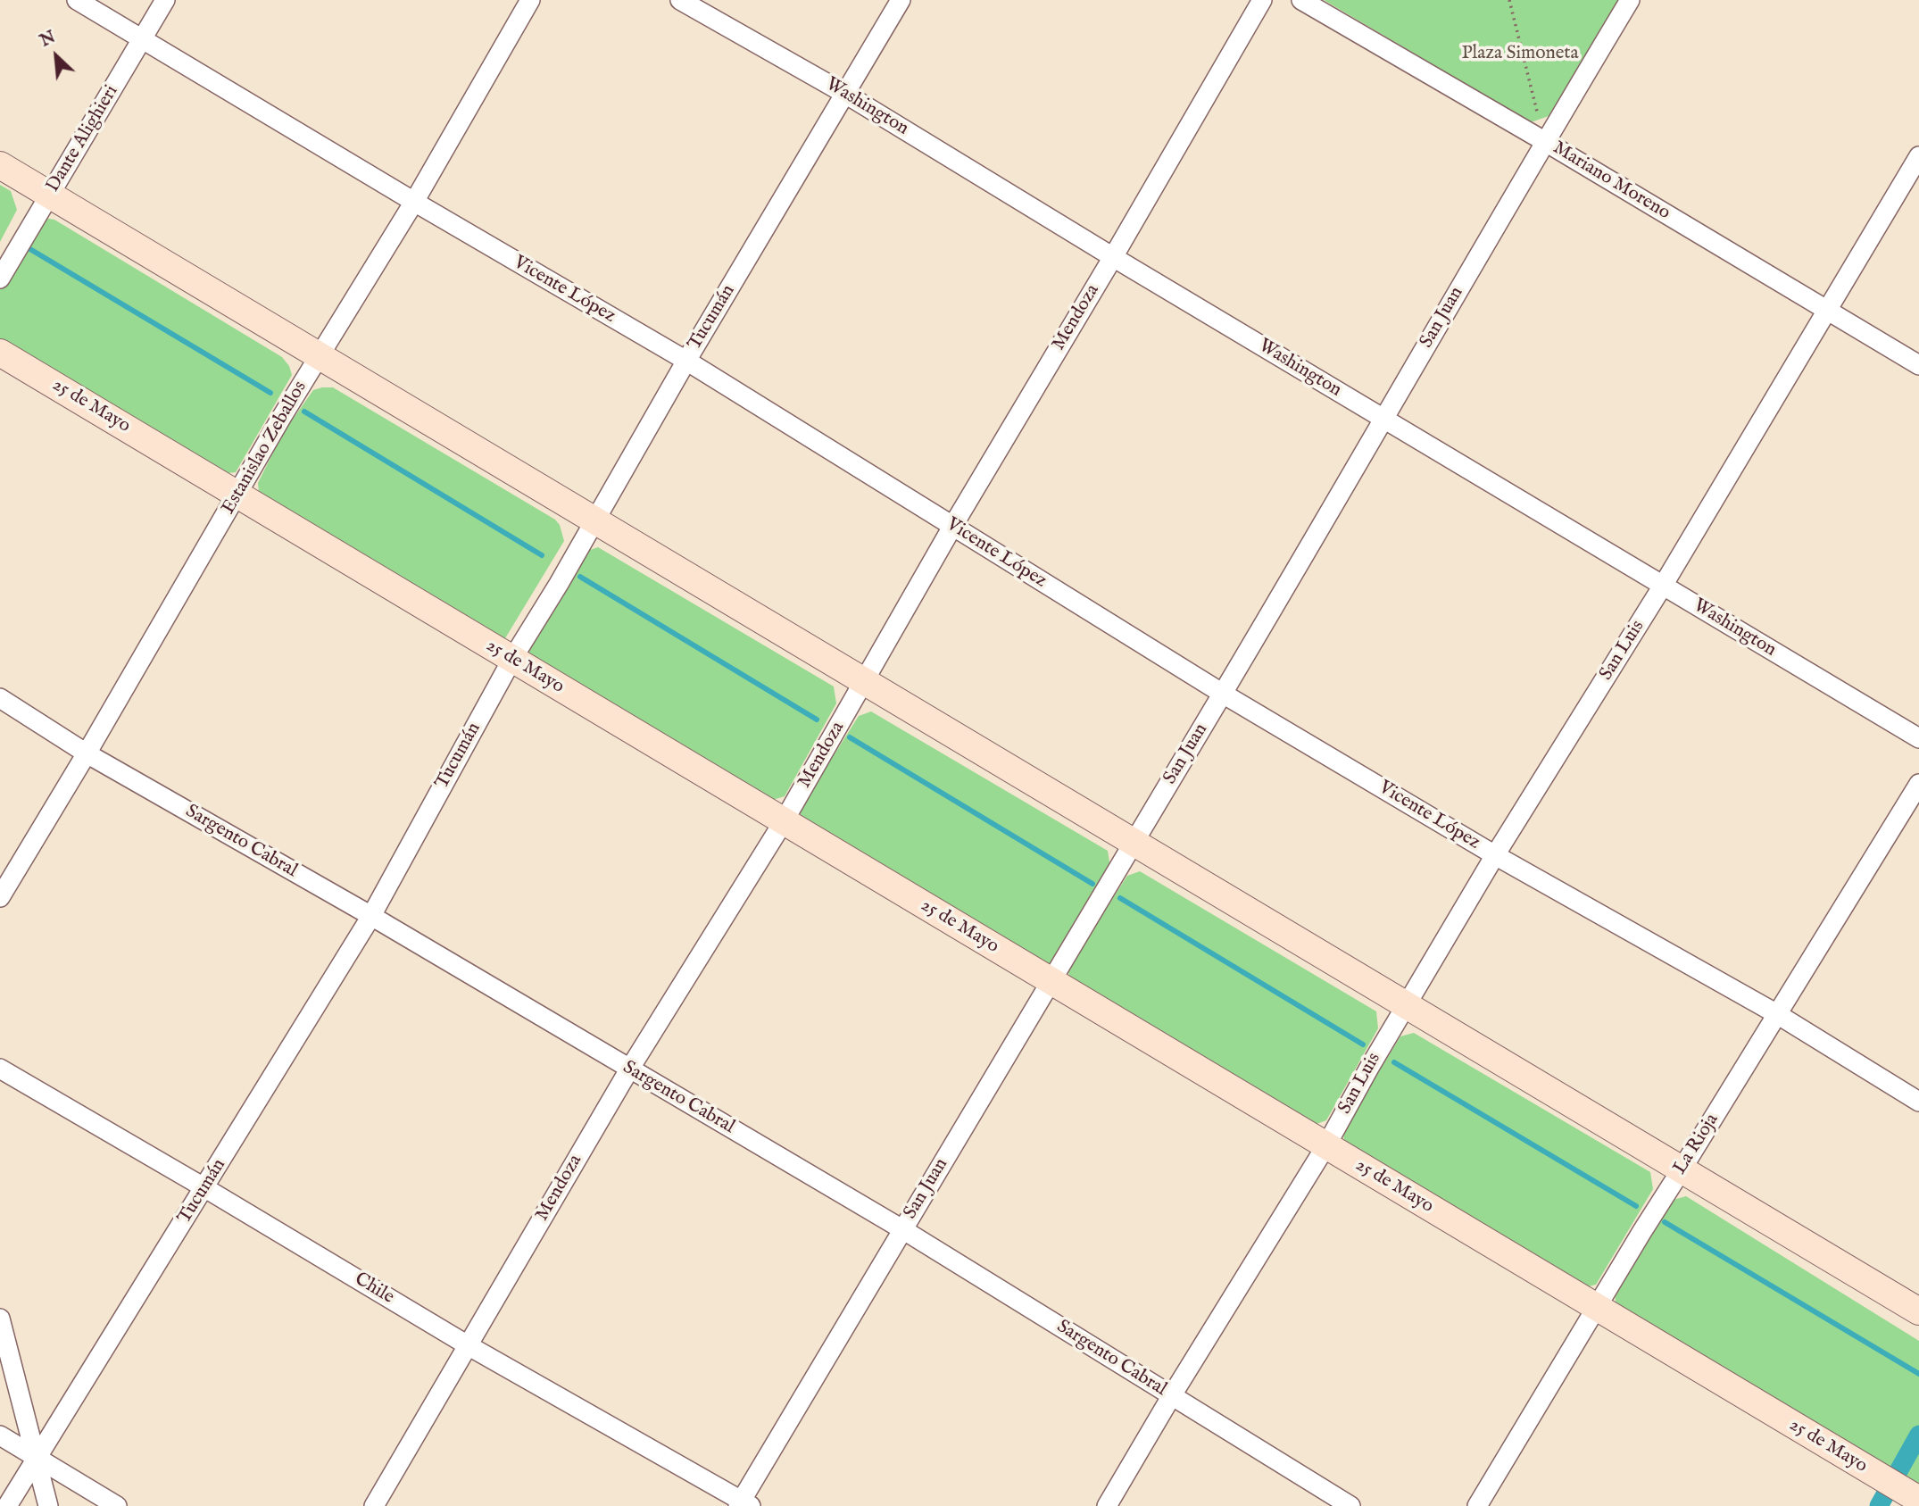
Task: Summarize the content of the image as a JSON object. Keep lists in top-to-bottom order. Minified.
{"streets":{"street":["Washington","Dante Alighieri","Mariano Moreno","Vicente López","Tucumán","Mendoza","San Juan","25 de Mayo","Estanislao Zeballos","San Luis","Sargento Cabral","La Rioja","Chile"]},"crossings":[["Washington","Tucumán"],["Washington","Mendoza"],["Washington","San Juan"],["Washington","San Luis"],["Dante Alighieri","Vicente López"],["Mariano Moreno","San Juan"],["Mariano Moreno","San Luis"],["Vicente López","Tucumán"],["Vicente López","Mendoza"],["Vicente López","San Juan"],["Vicente López","Estanislao Zeballos"],["Vicente López","San Luis"],["Vicente López","La Rioja"],["Tucumán","25 de Mayo"],["Tucumán","Sargento Cabral"],["Tucumán","Chile"],["Mendoza","25 de Mayo"],["Mendoza","Sargento Cabral"],["Mendoza","Chile"],["San Juan","25 de Mayo"],["San Juan","Sargento Cabral"],["San Juan","Chile"],["25 de Mayo","Estanislao Zeballos"],["25 de Mayo","San Luis"],["25 de Mayo","La Rioja"],["Estanislao Zeballos","Sargento Cabral"],["San Luis","Sargento Cabral"]],"parks":["Plaza Simoneta"],"north":"top left"}
